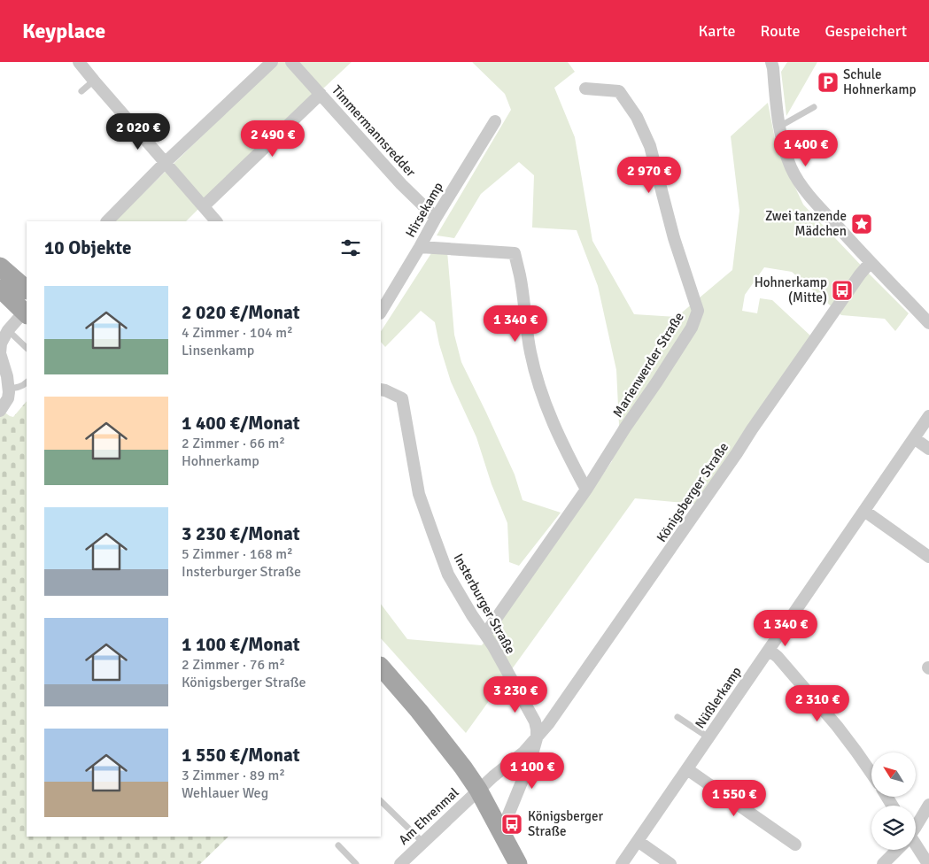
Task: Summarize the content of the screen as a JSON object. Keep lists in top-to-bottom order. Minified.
{"streets":{"street":["Timmermannsredder","Hirsekamp","Marienwerder Straße","Königsberger Straße","Insterburger Straße","Nüßlerkamp","Am Ehrenmal"]},"crossings":[["Timmermannsredder","Hirsekamp"],["Marienwerder Straße","Insterburger Straße"],["Königsberger Straße","Insterburger Straße"],["Königsberger Straße","Am Ehrenmal"]],"places":{"parking":["Schule Hohnerkamp"],"place":["Zwei tanzende Mädchen"],"bus stop":["Hohnerkamp (Mitte)","Königsberger Straße"]},"north":"top left","page":{"header":"Keyplace","nav":["Karte","Route","Gespeichert"],"price":["2 020 €","2 490 €","1 400 €","2 970 €","1 340 €","1 340 €","3 230 €","2 310 €","1 100 €","1 550 €"],"heading":"10 Objekte","list":[{"name":"2 020 €/Monat","note":"4 Zimmer · 104 m² · Linsenkamp"},{"name":"1 400 €/Monat","note":"2 Zimmer · 66 m² · Hohnerkamp"},{"name":"3 230 €/Monat","note":"5 Zimmer · 168 m² · Insterburger Straße"},{"name":"1 100 €/Monat","note":"2 Zimmer · 76 m² · Königsberger Straße"},{"name":"1 550 €/Monat","note":"3 Zimmer · 89 m² · Wehlauer Weg"}]}}
